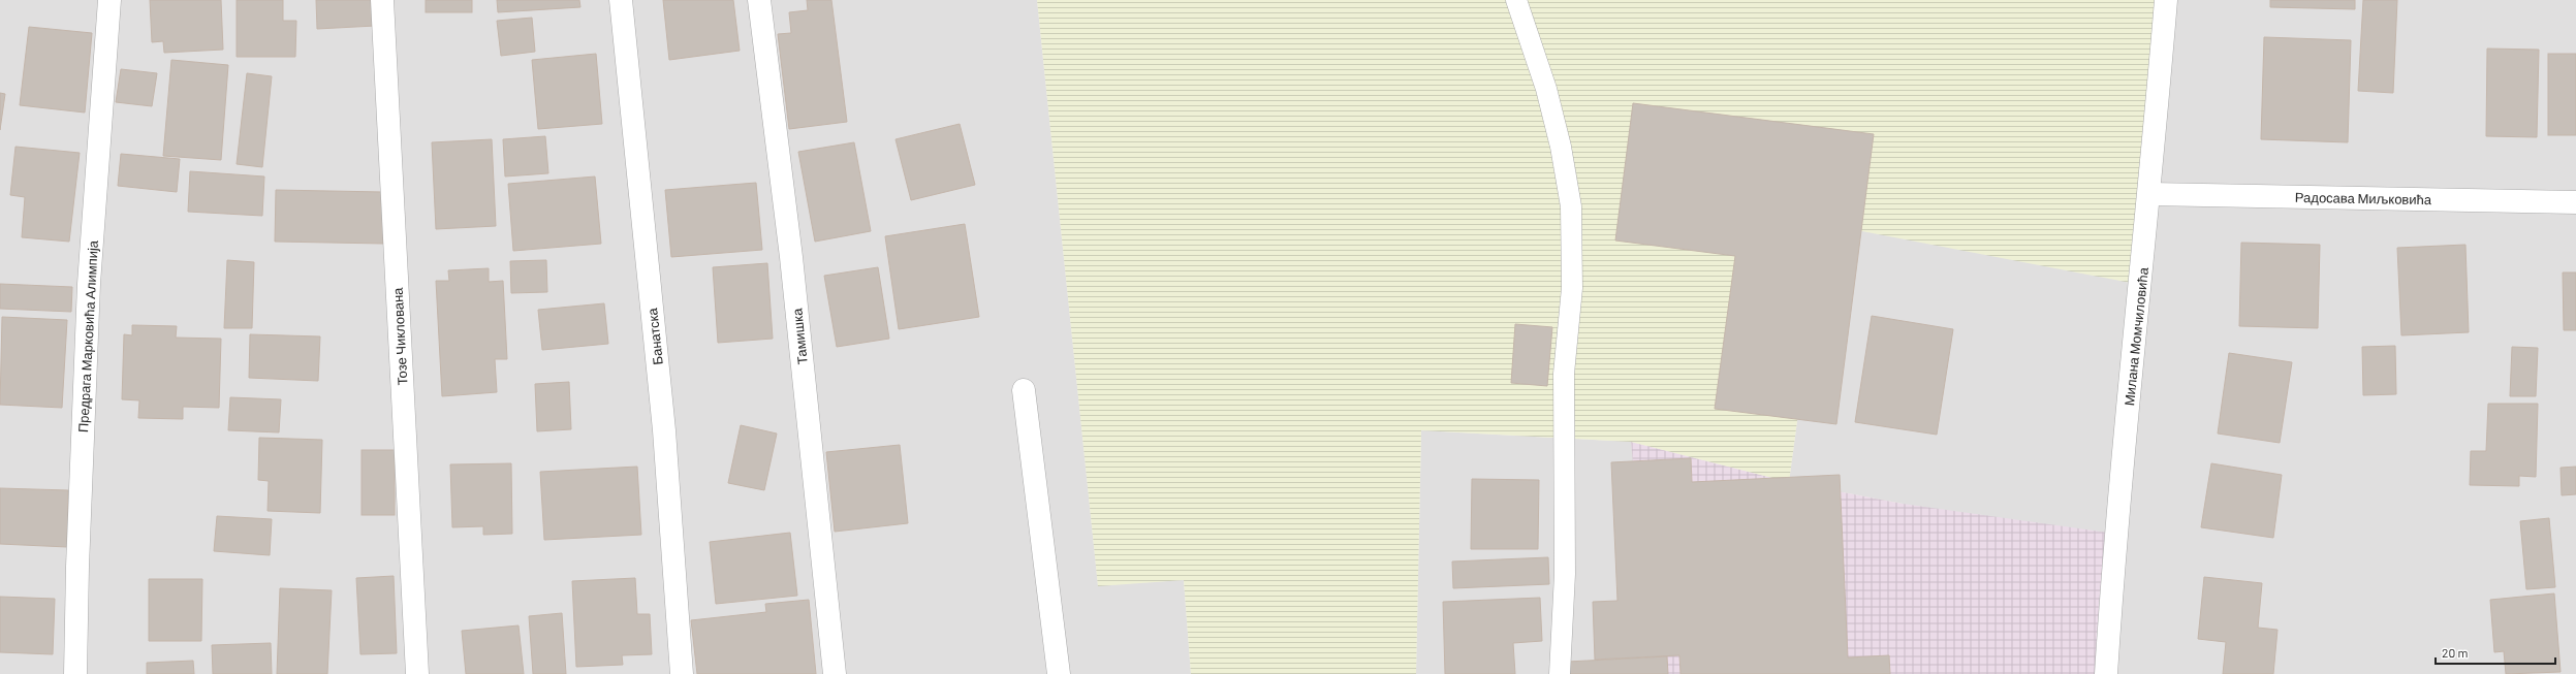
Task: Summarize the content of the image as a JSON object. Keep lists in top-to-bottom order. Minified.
{"streets":{"street":["Радосава Миљковића","Предрага Марковића Алимпија","Тозе Чиклована","Банатска","Тамишка","Милана Момчиловића"]},"crossings":[["Радосава Миљковића","Милана Момчиловића"]],"scale_bar":"20 m"}
